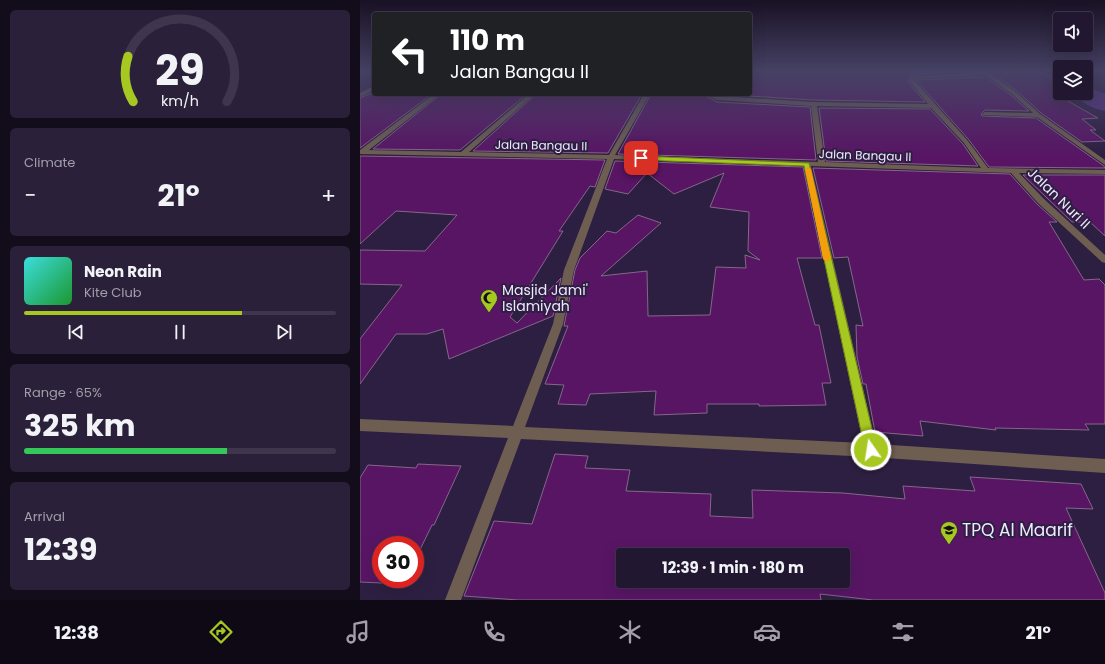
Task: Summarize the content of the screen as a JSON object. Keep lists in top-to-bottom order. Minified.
{"streets":{"street":["Jalan Bangau II","Jalan Nuri II"]},"crossings":[["Jalan Bangau II","Jalan Nuri II"]],"places":{"mosque":["Masjid Jami' Islamiyah"],"school or university":["TPQ Al Maarif"]},"page":{"turn":["110 m","Jalan Bangau II"],"tile":["Climate",["Range · 65%","325 km"],["Arrival","12:39"]],"heat":["−","21°","+"],"song":["Neon Rain","Kite Club"],"limit":"30","trip":"12:39 · 1 min · 180 m","tabs":["12:38","21°"],"gauge":["29","km/h"]}}
